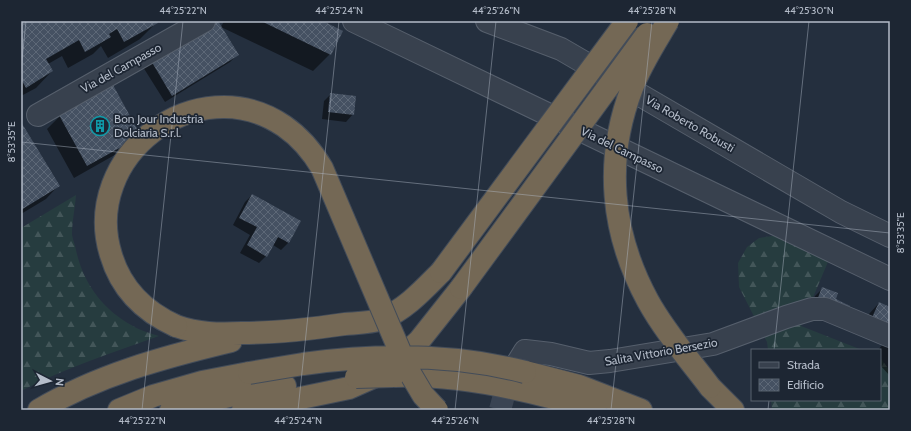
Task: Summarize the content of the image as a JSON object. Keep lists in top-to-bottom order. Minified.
{"streets":{"street":["Via del Campasso","Via Roberto Robusti","Salita Vittorio Bersezio"]},"places":{"building":["Bon Jour Industria Dolciaria S.r.l."]},"legend":["Strada","Edificio"],"north":"right","coordinates":["44°25'22\"N","44°25'24\"N","44°25'26\"N","44°25'28\"N","44°25'30\"N","8°53'35\"E"]}
